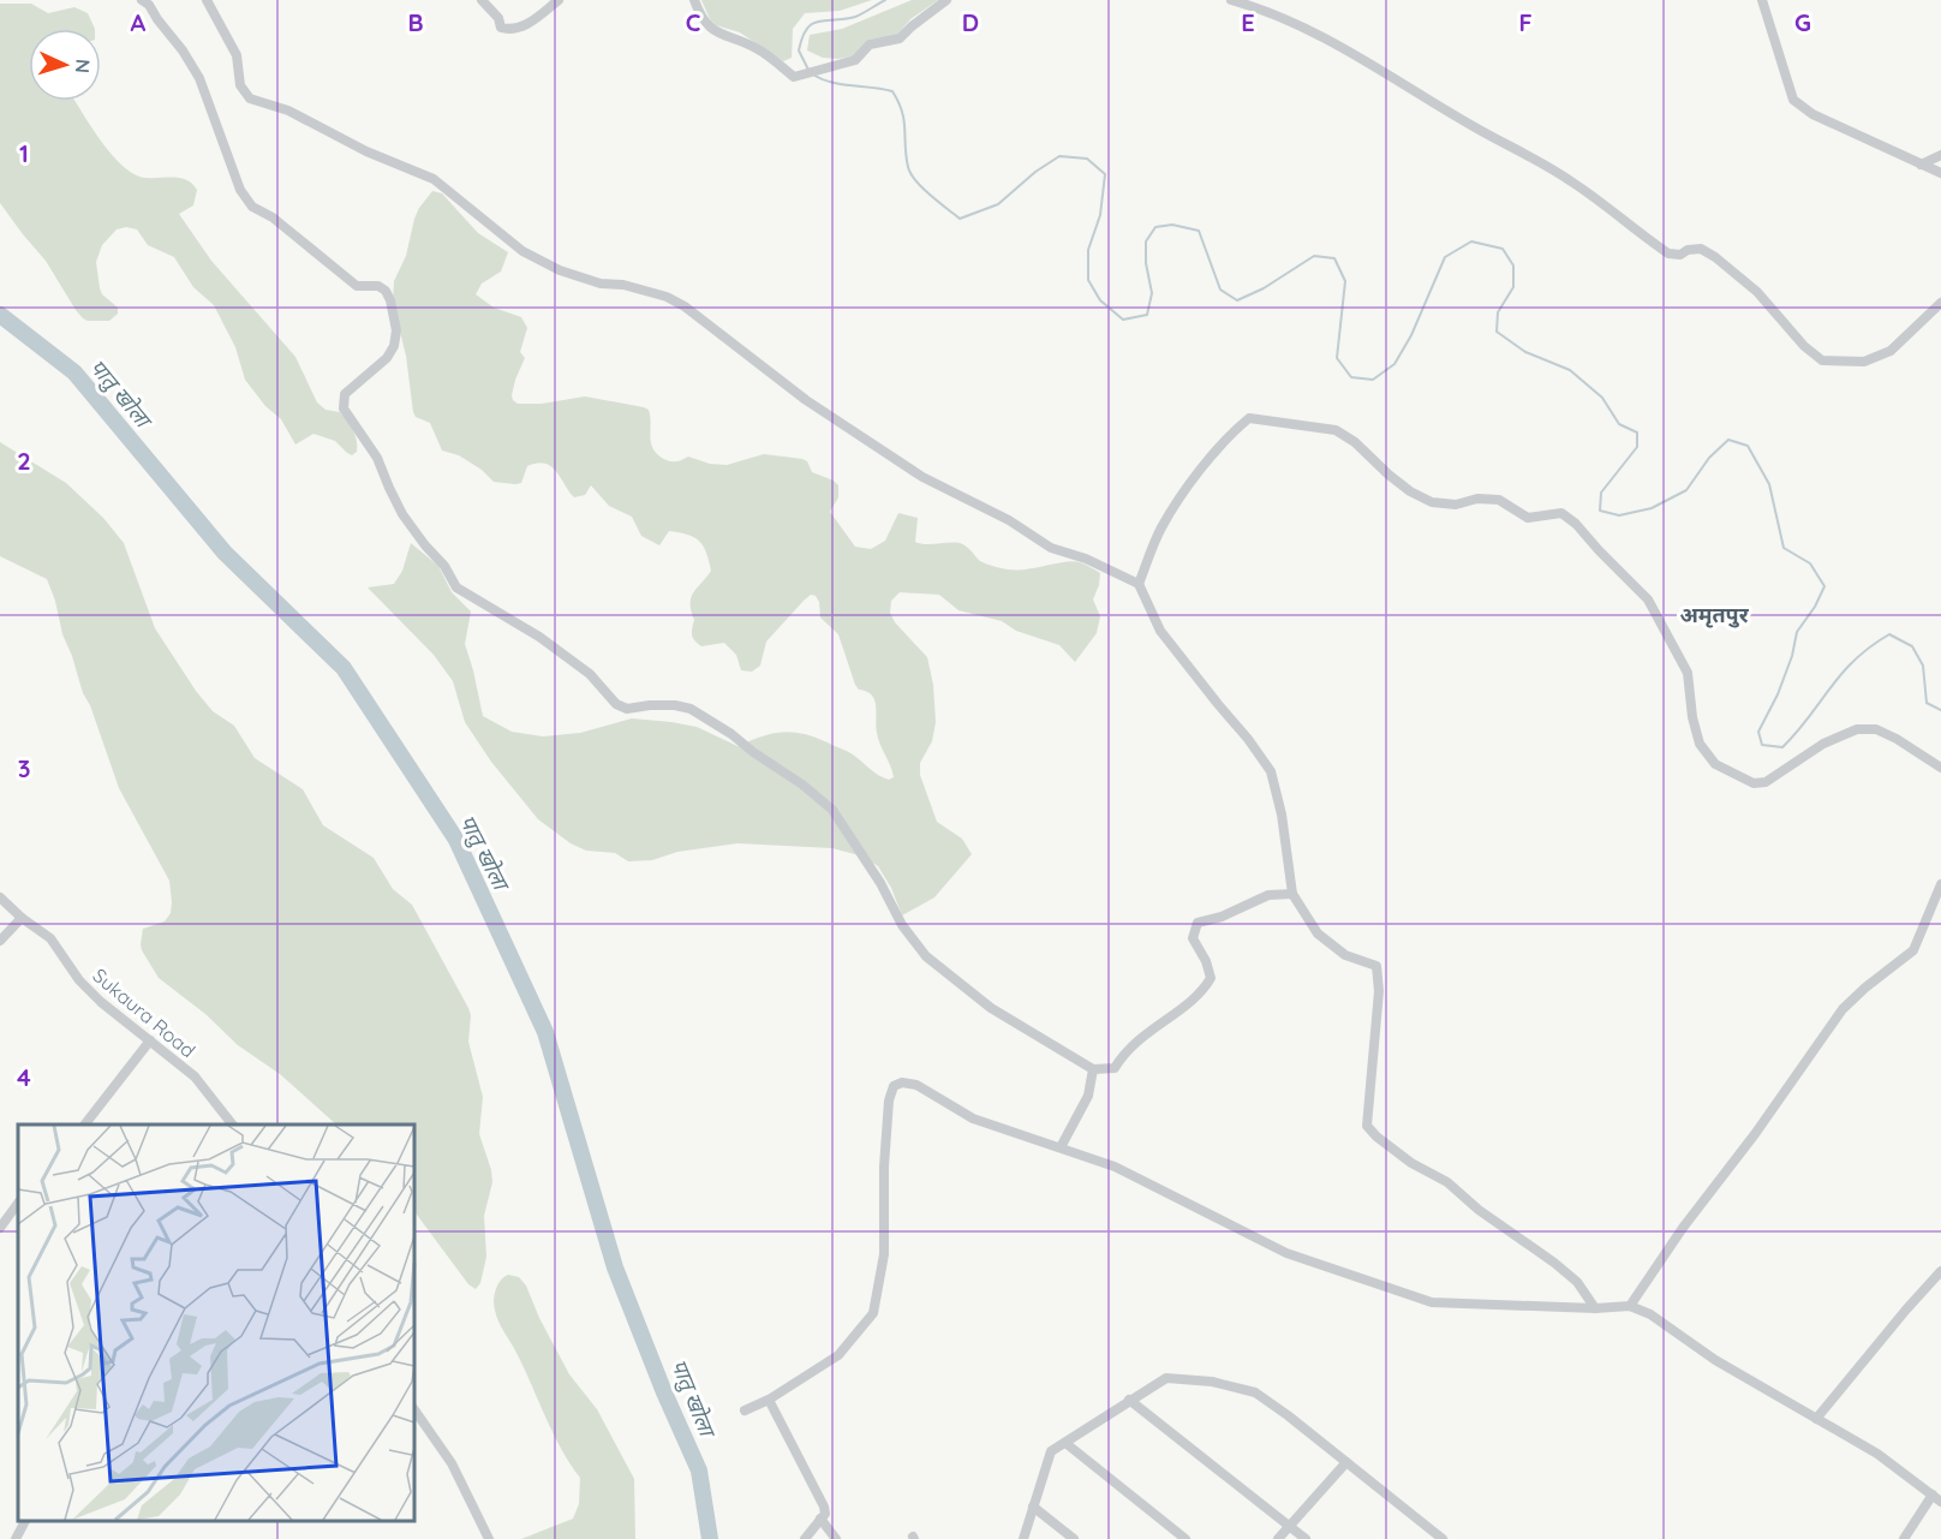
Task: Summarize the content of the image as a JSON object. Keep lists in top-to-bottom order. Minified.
{"streets":{"street":["Sukaura Road"]},"districts":["अमृतपुर"],"water":["पातु खोला"],"north":"right","grid":{"columns":["A","B","C","D","E","F","G"],"rows":["1","2","3","4"]}}
